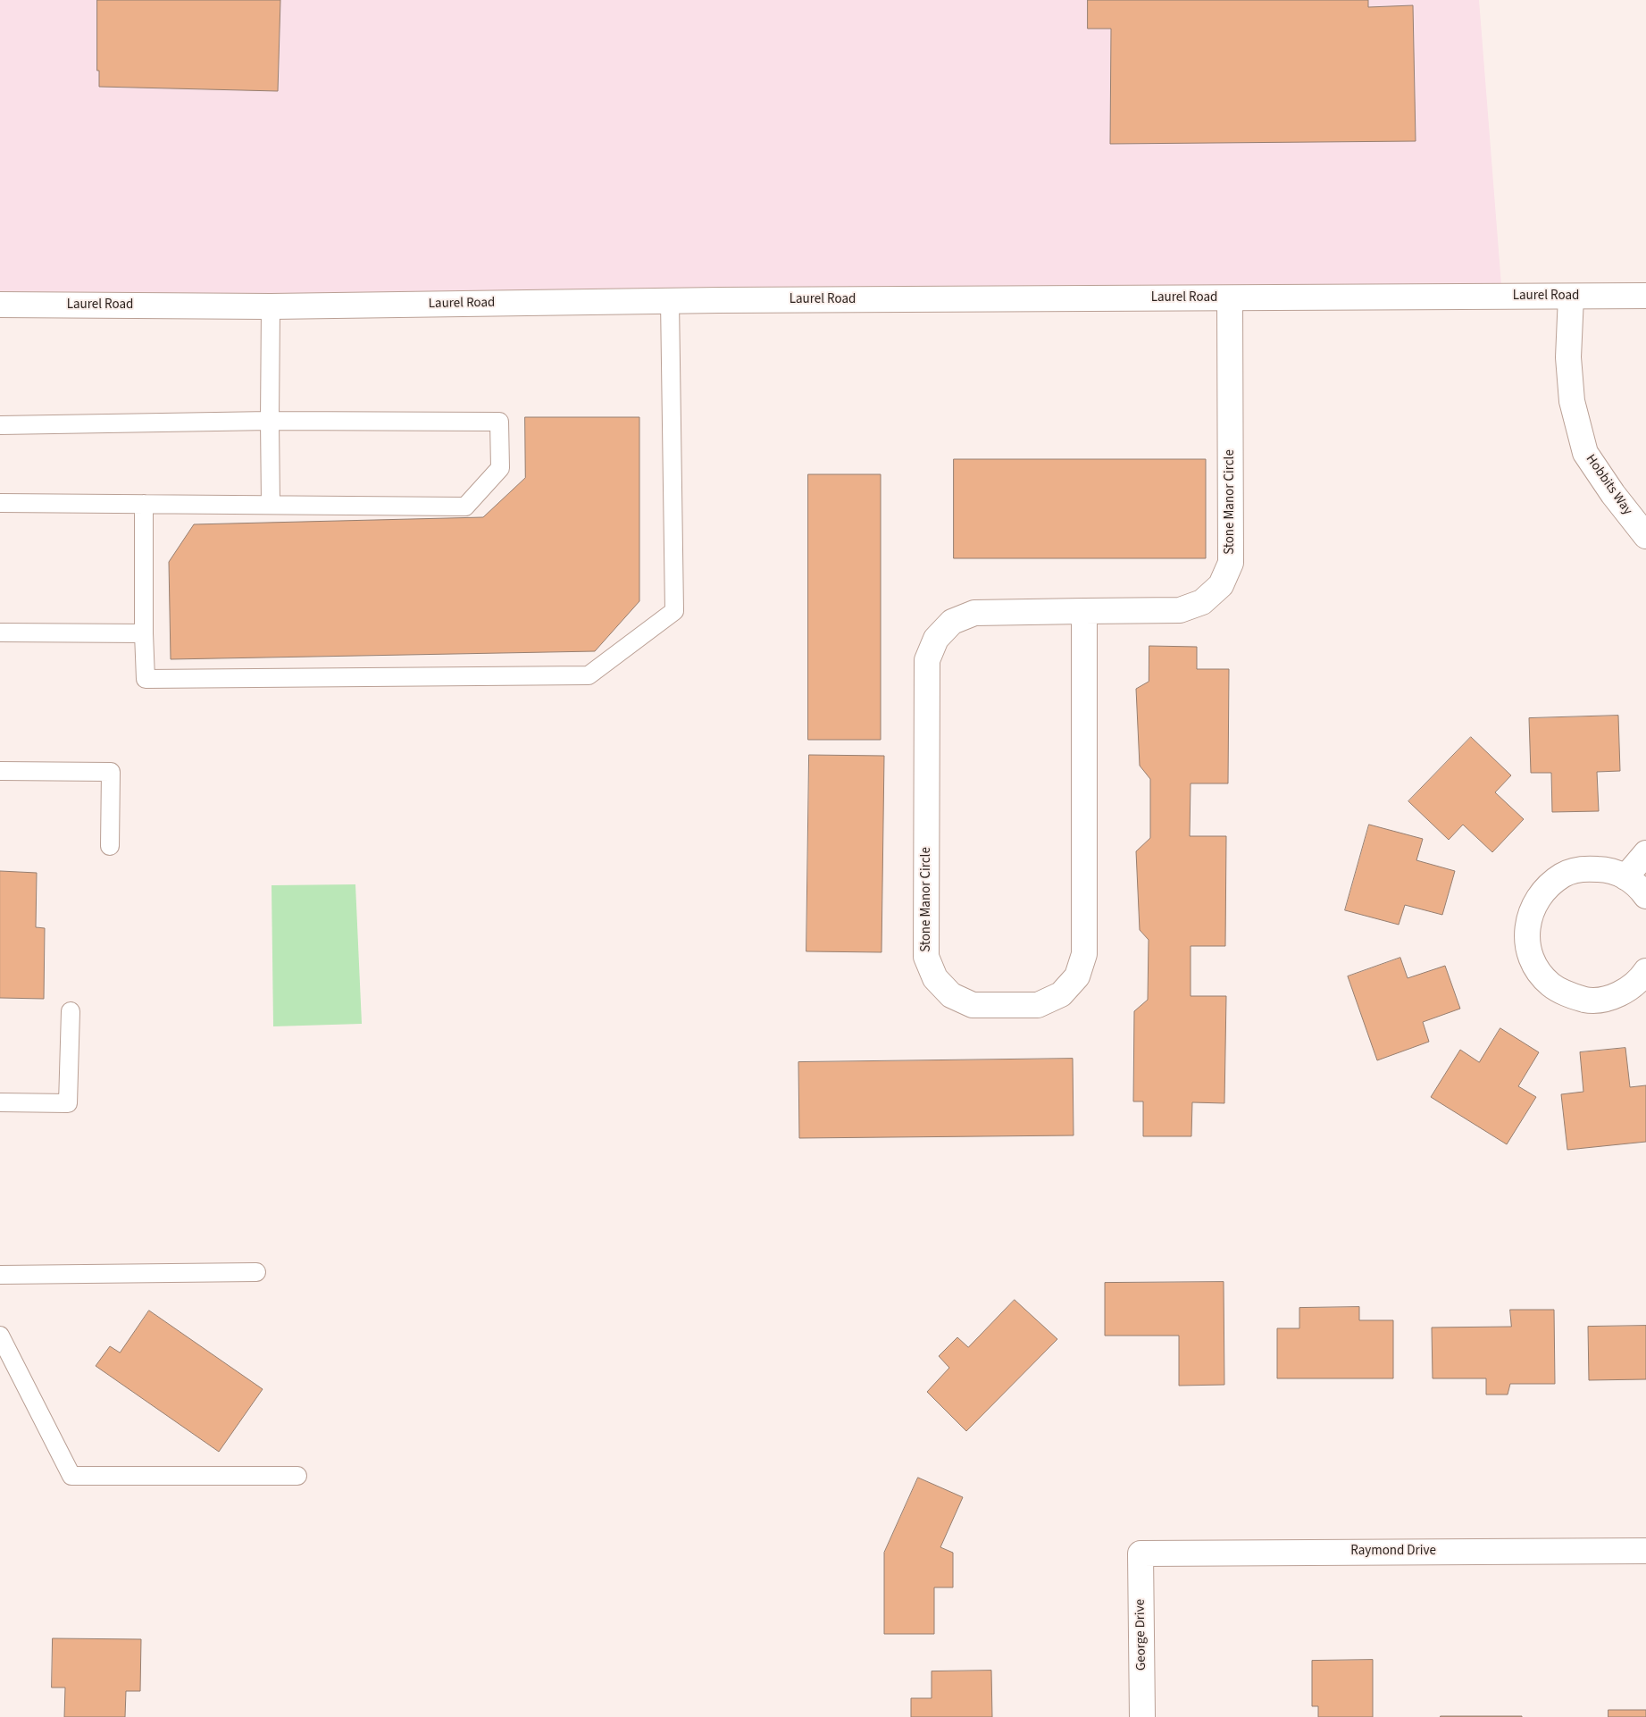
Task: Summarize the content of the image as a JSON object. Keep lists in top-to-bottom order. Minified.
{"streets":{"street":["Laurel Road","Hobbits Way","Stone Manor Circle","Raymond Drive","George Drive"]},"crossings":[["Laurel Road","Hobbits Way"],["Laurel Road","Stone Manor Circle"],["Raymond Drive","George Drive"]]}
